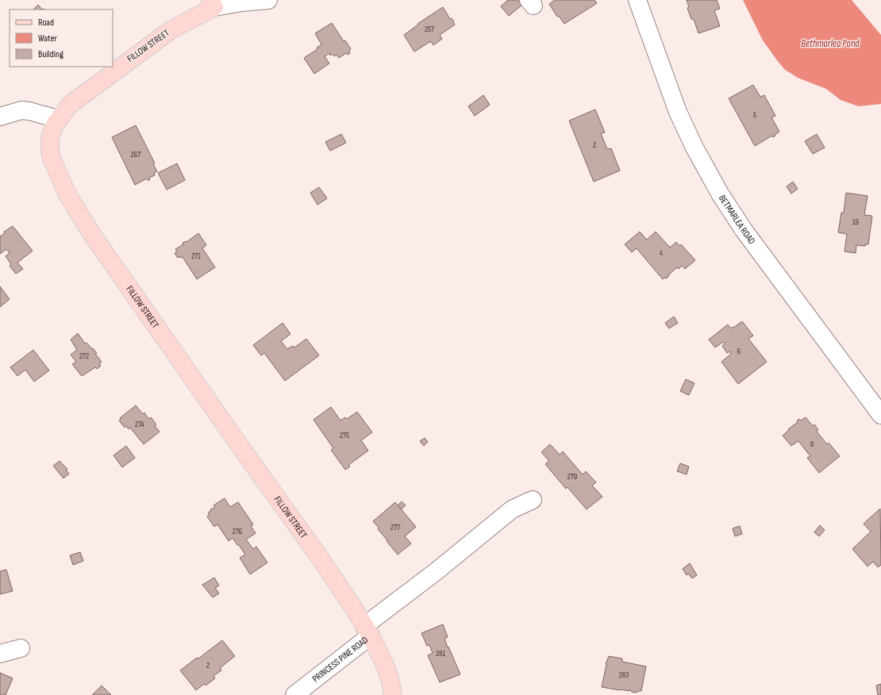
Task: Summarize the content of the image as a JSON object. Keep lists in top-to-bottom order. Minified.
{"streets":{"main road":["FILLOW STREET"],"street":["BETMARLEA ROAD","PRINCESS PINE ROAD"]},"crossings":[["FILLOW STREET","PRINCESS PINE ROAD"]],"water":["Bethmarlea Pond"],"house_numbers":["257","5","2","267","19","4","271","6","272","274","275","8","279","277","276","281","2","283"],"legend":["Road","Water","Building"]}
